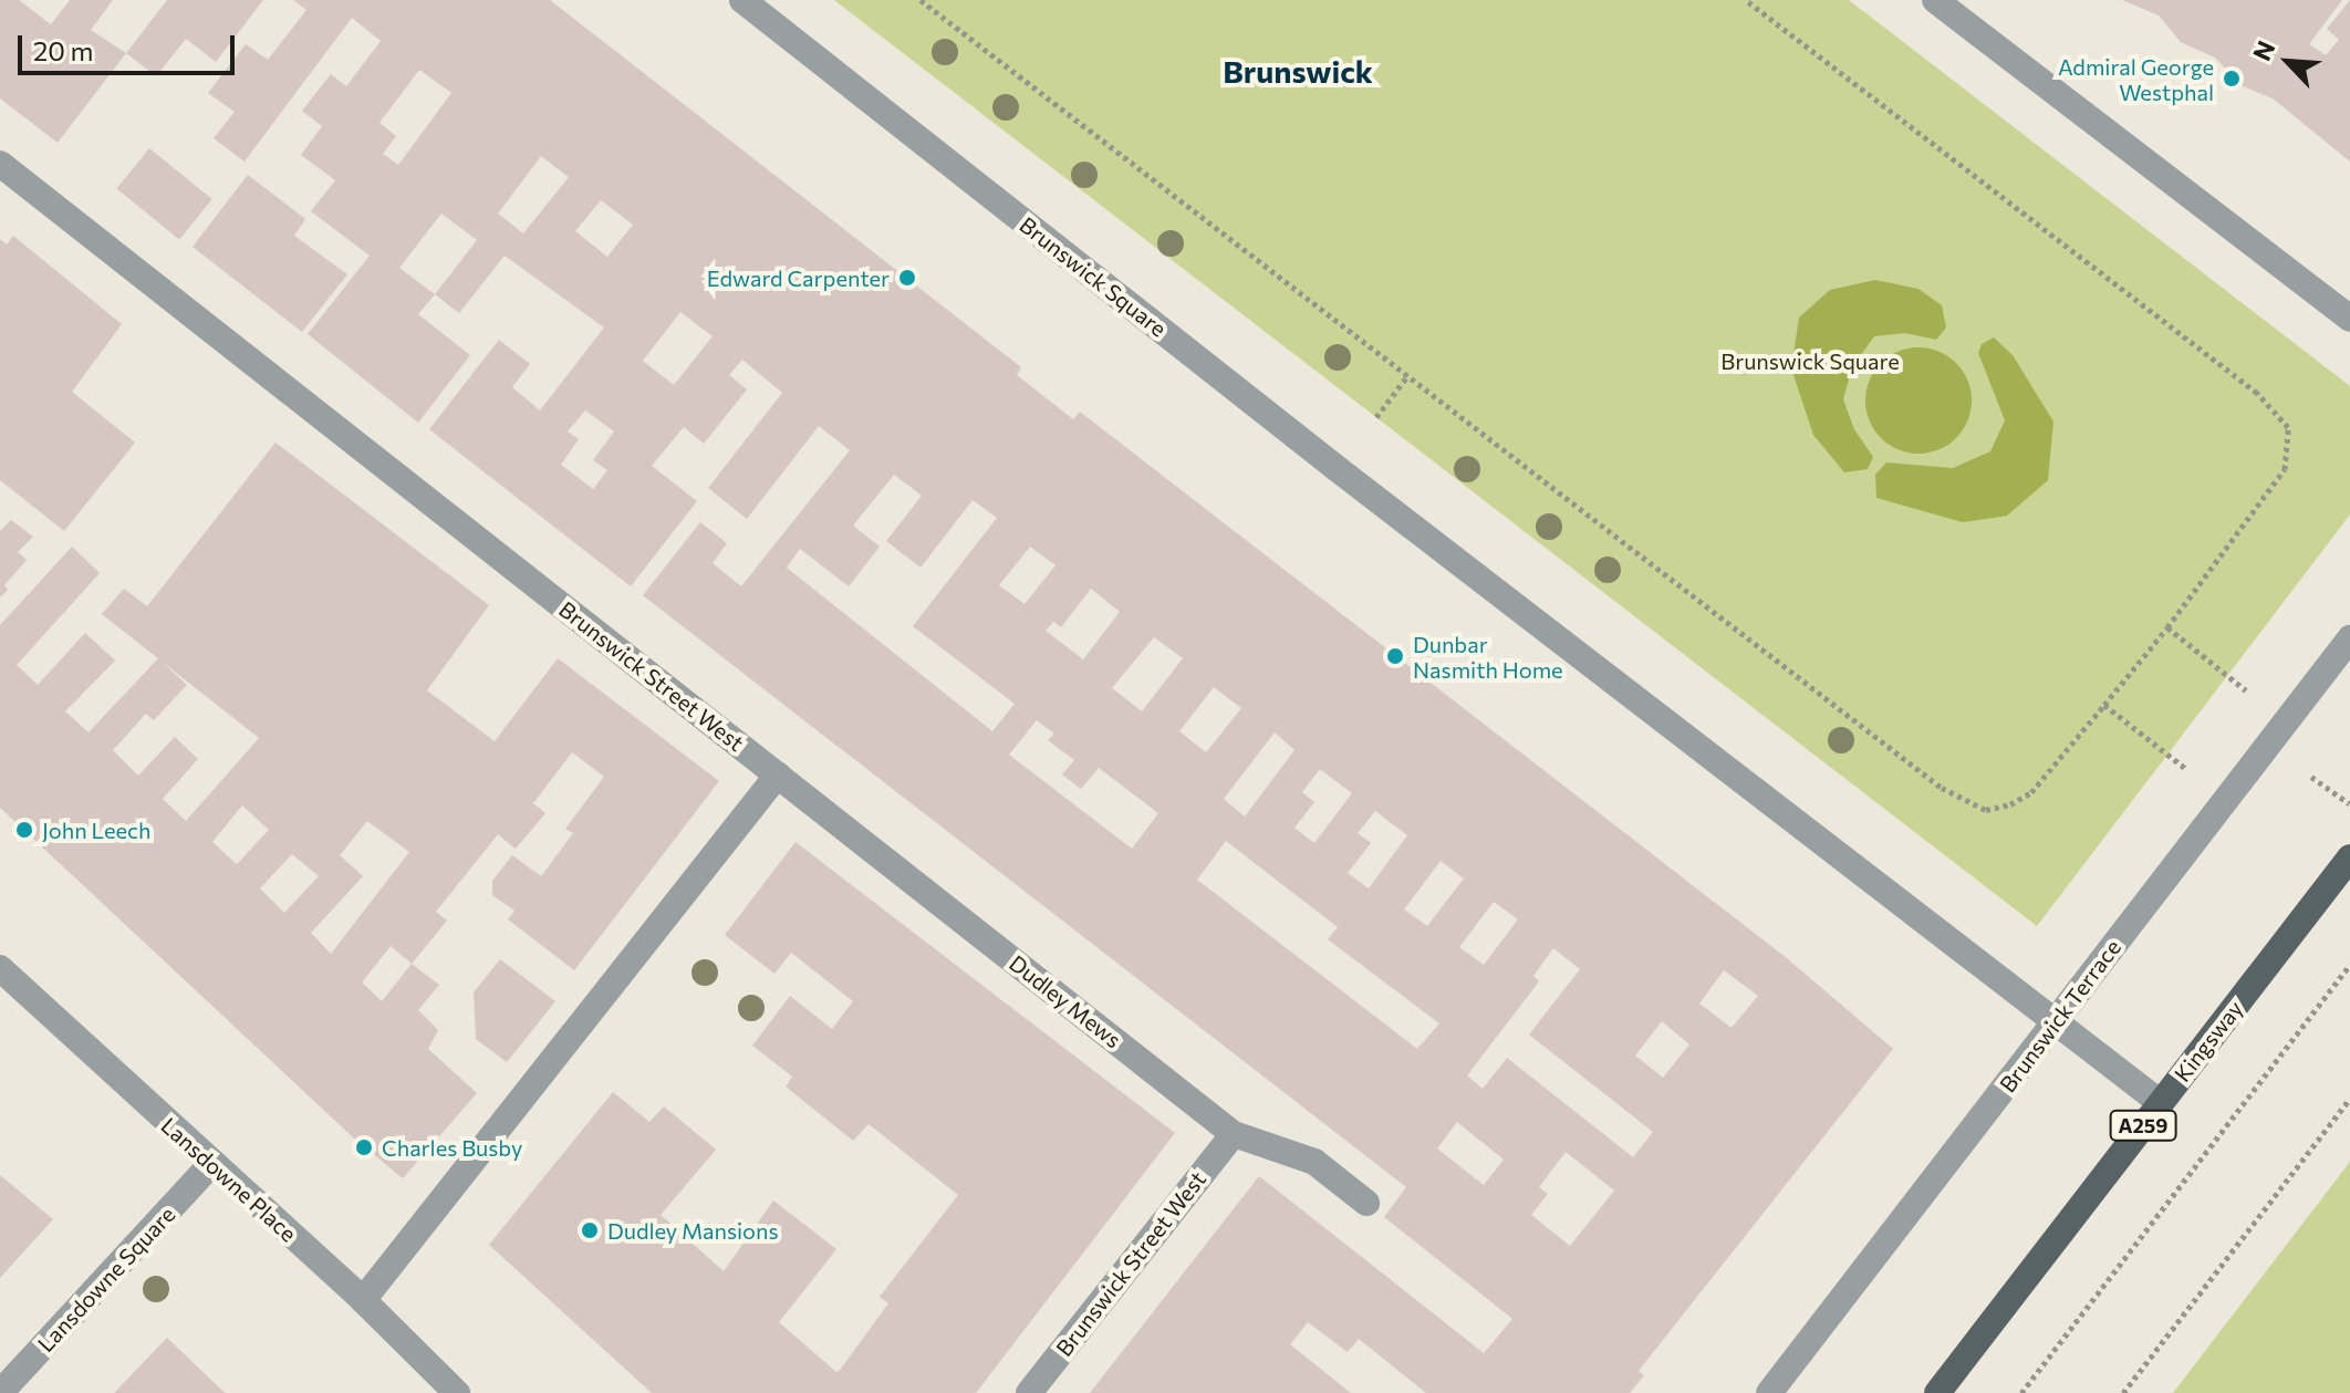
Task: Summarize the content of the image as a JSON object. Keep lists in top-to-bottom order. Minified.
{"streets":{"main road":["Kingsway","A259"],"street":["Brunswick Square","Brunswick Street West","Dudley Mews","Brunswick Terrace","Lansdowne Place","Lansdowne Square"]},"crossings":[["Brunswick Square","Brunswick Terrace"],["Brunswick Square","Kingsway"],["Brunswick Street West","Dudley Mews"],["Lansdowne Place","Lansdowne Square"]],"districts":["Brunswick"],"parks":["Brunswick Square"],"places":["Admiral George Westphal","Edward Carpenter","Dunbar Nasmith Home","John Leech","Charles Busby","Dudley Mansions"],"scale_bar":"20 m","north":"top left"}
